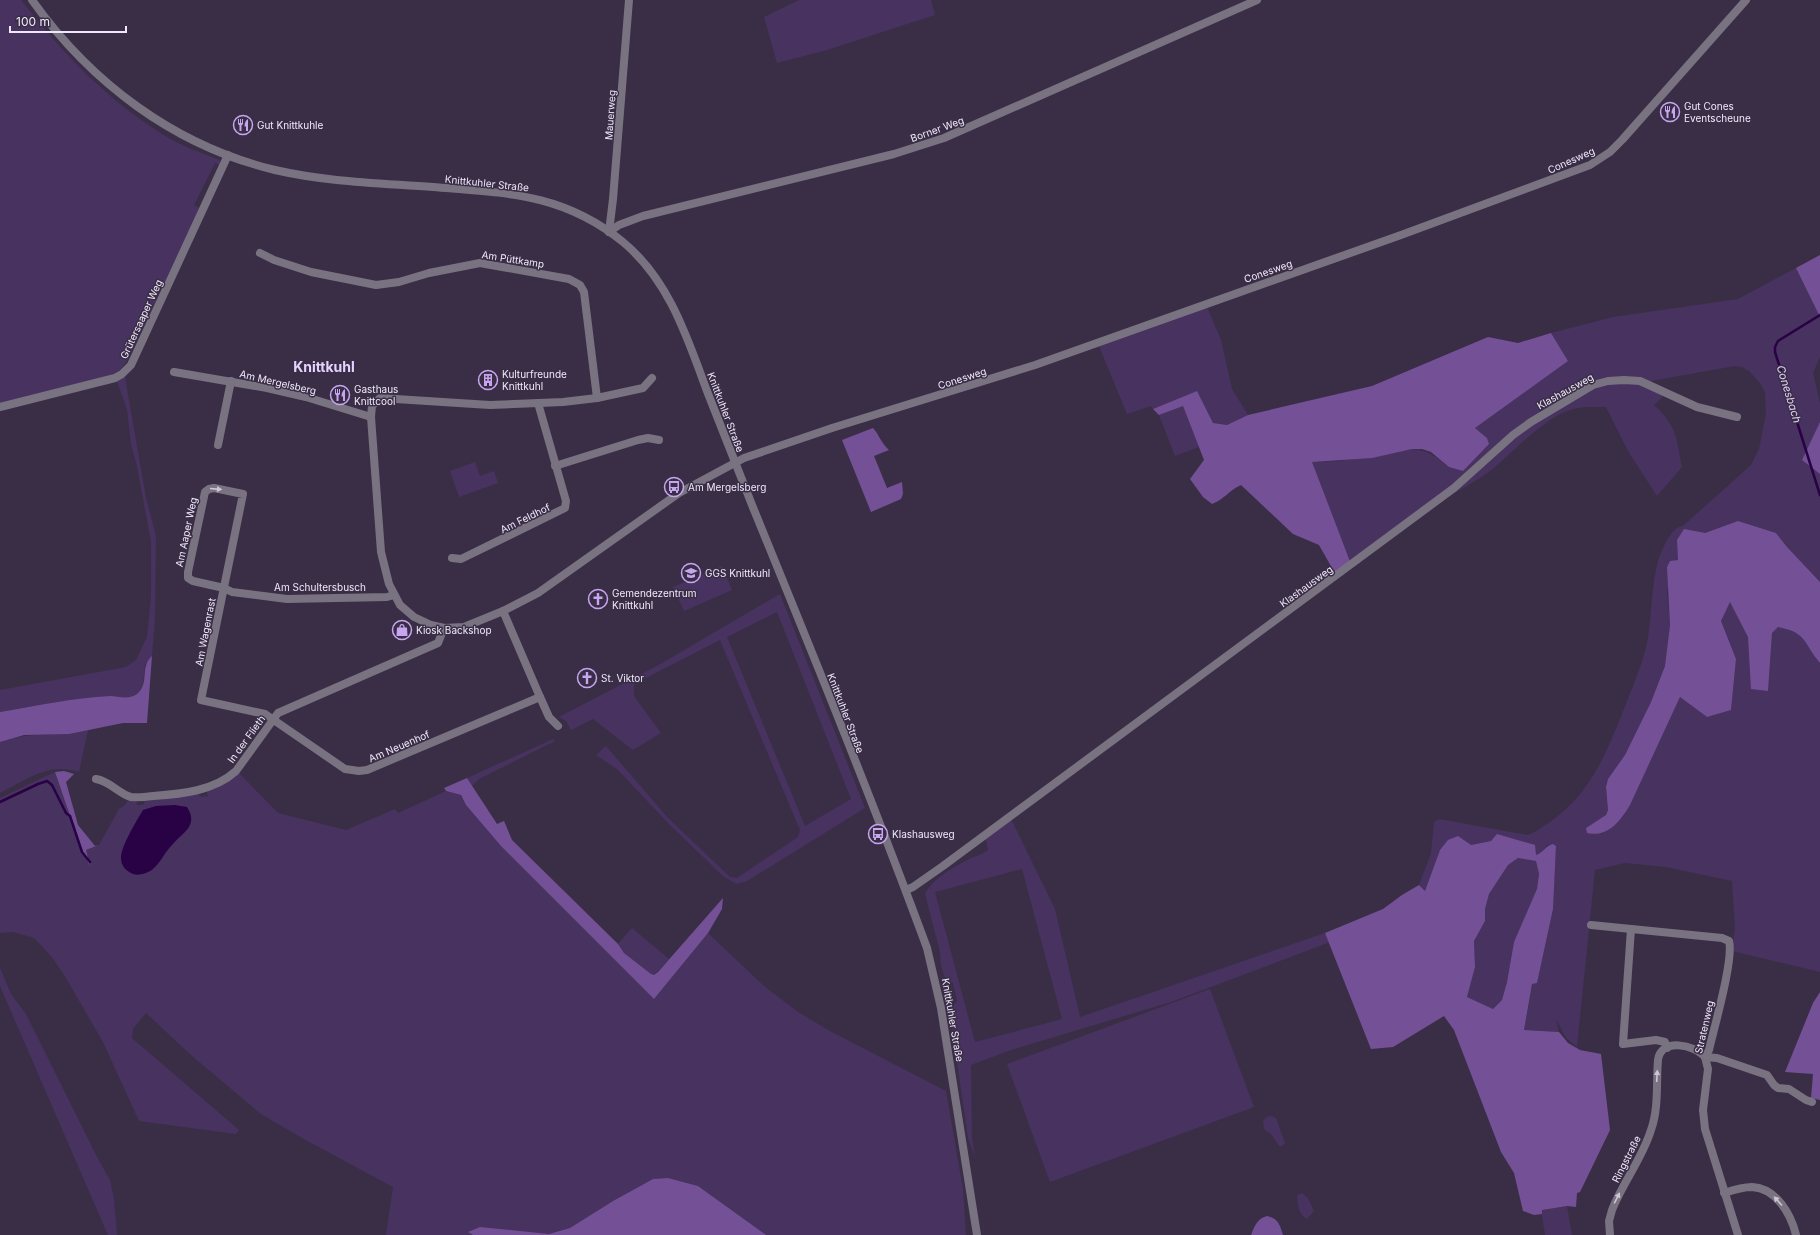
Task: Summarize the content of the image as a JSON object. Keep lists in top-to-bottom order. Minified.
{"streets":{"street":["Mauerweg","Borner Weg","Conesweg","Knittkuhler Straße","Am Püttkamp","Grütersaaper Weg","Am Mergelsberg","Klashausweg","Am Feldhof","Am Aaper Weg","Am Schultersbusch","Am Wagenrast","In der Flieth","Am Neuenhof","Stratenweg","Ringstraße"]},"crossings":[["Mauerweg","Borner Weg"],["Mauerweg","Knittkuhler Straße"],["Borner Weg","Knittkuhler Straße"],["Conesweg","Knittkuhler Straße"],["Knittkuhler Straße","Grütersaaper Weg"],["Knittkuhler Straße","Klashausweg"],["Am Aaper Weg","Am Schultersbusch"],["Am Aaper Weg","Am Wagenrast"],["Am Schultersbusch","Am Wagenrast"],["Am Wagenrast","In der Flieth"],["Am Wagenrast","Am Neuenhof"],["In der Flieth","Am Neuenhof"]],"one_way":["Ringstraße"],"districts":["Knittkuhl"],"water":["Conesbach"],"places":{"restaurant":["Gut Cones Eventscheune","Gut Knittkuhle","Gasthaus Knittcool"],"building":["Kulturfreunde Knittkuhl"],"bus stop":["Am Mergelsberg","Klashausweg"],"school or university":["GGS Knittkuhl"],"church":["Gemendezentrum Knittkuhl","St. Viktor"],"shop":["Kiosk Backshop"]},"scale_bar":"100 m"}
